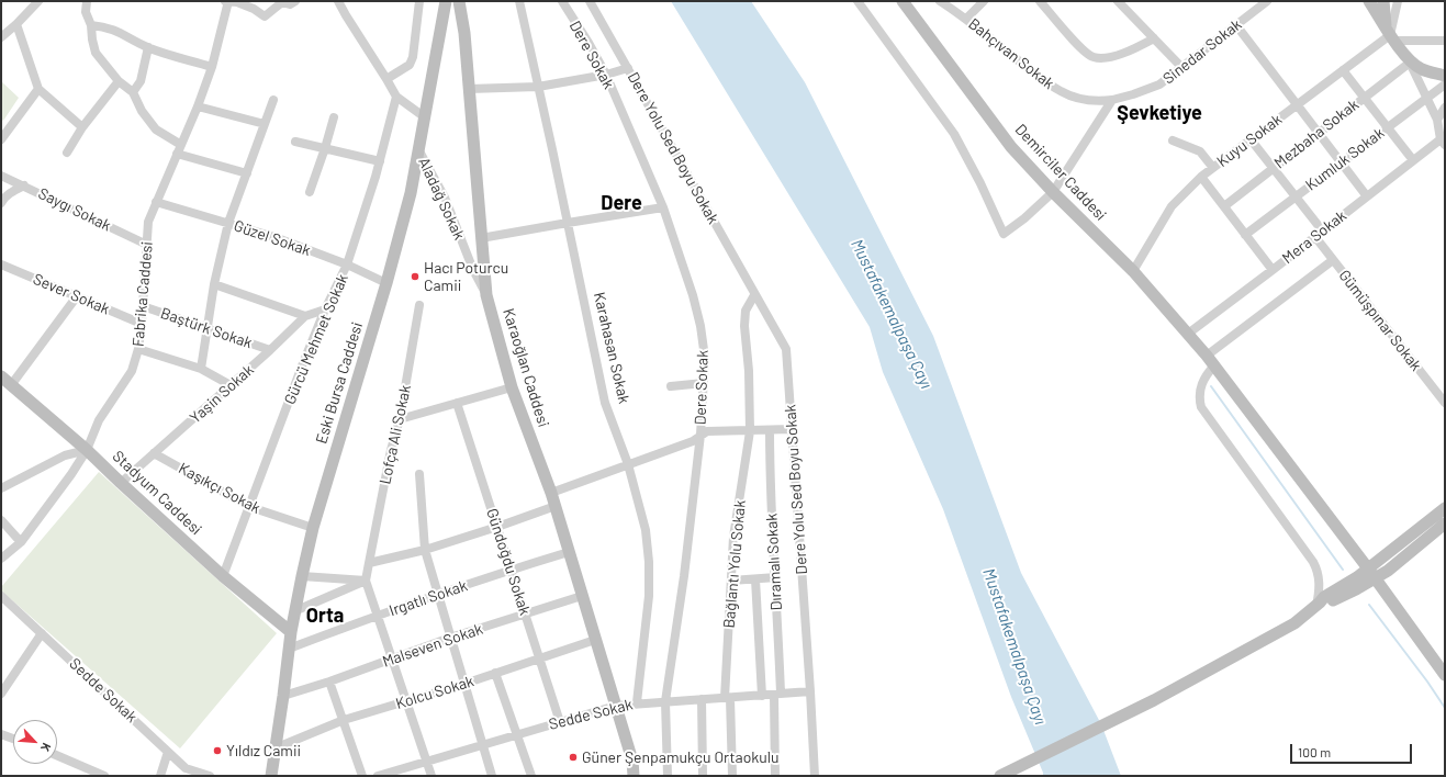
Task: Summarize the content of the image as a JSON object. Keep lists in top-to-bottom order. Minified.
{"streets":{"street":["Sinedar Sokak","Bahçıvan Sokak","Dere Sokak","Mezbaha Sokak","Kuyu Sokak","Dere Yolu Sed Boyu Sokak","Kumluk Sokak","Demirciler Caddesi","Aladağ Sokak","Saygı Sokak","Mera Sokak","Güzel Sokak","Sever Sokak","Fabrika Caddesi","Gümüşpınar Sokak","Baştürk Sokak","Gürcü Mehmet Sokak","Karahasan Sokak","Karaoğlan Caddesi","Eski Bursa Caddesi","Yaşin Sokak","Lofça Ali Sokak","Kaşıkçı Sokak","Stadyum Caddesi","Gündoğdu Sokak","Dıramalı Sokak","Bağlantı Yolu Sokak","Irgatlı Sokak","Malseven Sokak","Sedde Sokak","Kolcu Sokak"]},"crossings":[["Sinedar Sokak","Bahçıvan Sokak"],["Dere Sokak","Sedde Sokak"],["Mezbaha Sokak","Gümüşpınar Sokak"],["Kuyu Sokak","Demirciler Caddesi"],["Kuyu Sokak","Gümüşpınar Sokak"],["Dere Yolu Sed Boyu Sokak","Sedde Sokak"],["Kumluk Sokak","Gümüşpınar Sokak"],["Demirciler Caddesi","Mera Sokak"],["Aladağ Sokak","Karaoğlan Caddesi"],["Aladağ Sokak","Eski Bursa Caddesi"],["Saygı Sokak","Fabrika Caddesi"],["Mera Sokak","Gümüşpınar Sokak"],["Güzel Sokak","Fabrika Caddesi"],["Güzel Sokak","Gürcü Mehmet Sokak"],["Güzel Sokak","Eski Bursa Caddesi"],["Sever Sokak","Fabrika Caddesi"],["Fabrika Caddesi","Baştürk Sokak"],["Fabrika Caddesi","Stadyum Caddesi"],["Baştürk Sokak","Yaşin Sokak"],["Gürcü Mehmet Sokak","Yaşin Sokak"],["Gürcü Mehmet Sokak","Kaşıkçı Sokak"],["Gürcü Mehmet Sokak","Stadyum Caddesi"],["Karahasan Sokak","Sedde Sokak"],["Karaoğlan Caddesi","Irgatlı Sokak"],["Karaoğlan Caddesi","Malseven Sokak"],["Karaoğlan Caddesi","Sedde Sokak"],["Karaoğlan Caddesi","Kolcu Sokak"],["Eski Bursa Caddesi","Kaşıkçı Sokak"],["Eski Bursa Caddesi","Stadyum Caddesi"],["Eski Bursa Caddesi","Irgatlı Sokak"],["Eski Bursa Caddesi","Malseven Sokak"],["Eski Bursa Caddesi","Kolcu Sokak"],["Yaşin Sokak","Kaşıkçı Sokak"],["Yaşin Sokak","Stadyum Caddesi"],["Gündoğdu Sokak","Irgatlı Sokak"],["Gündoğdu Sokak","Malseven Sokak"],["Gündoğdu Sokak","Sedde Sokak"],["Gündoğdu Sokak","Kolcu Sokak"],["Dıramalı Sokak","Sedde Sokak"],["Bağlantı Yolu Sokak","Sedde Sokak"]],"districts":["Şevketiye","Dere","Orta"],"water":["Mustafakemalpaşa Çayı"],"places":["Hacı Poturcu Camii","Yıldız Camii","Güner Şenpamukçu Ortaokulu"],"scale_bar":"100 m","north":"bottom right"}
